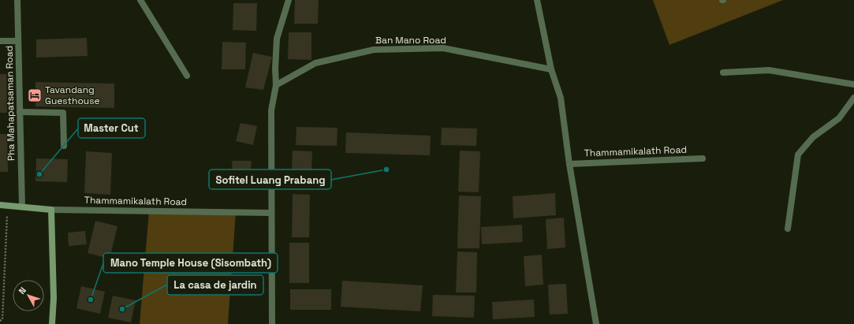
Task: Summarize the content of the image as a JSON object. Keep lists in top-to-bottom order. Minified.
{"streets":{"street":["Ban Mano Road","Pha Mahapatsaman Road","Thammamikalath Road"]},"crossings":[["Pha Mahapatsaman Road","Thammamikalath Road"]],"places":{"hotel":["Tavandang Guesthouse"],"other":["Sofitel Luang Prabang","Master Cut","Mano Temple House (Sisombath)","La casa de jardin"]},"north":"top left"}
